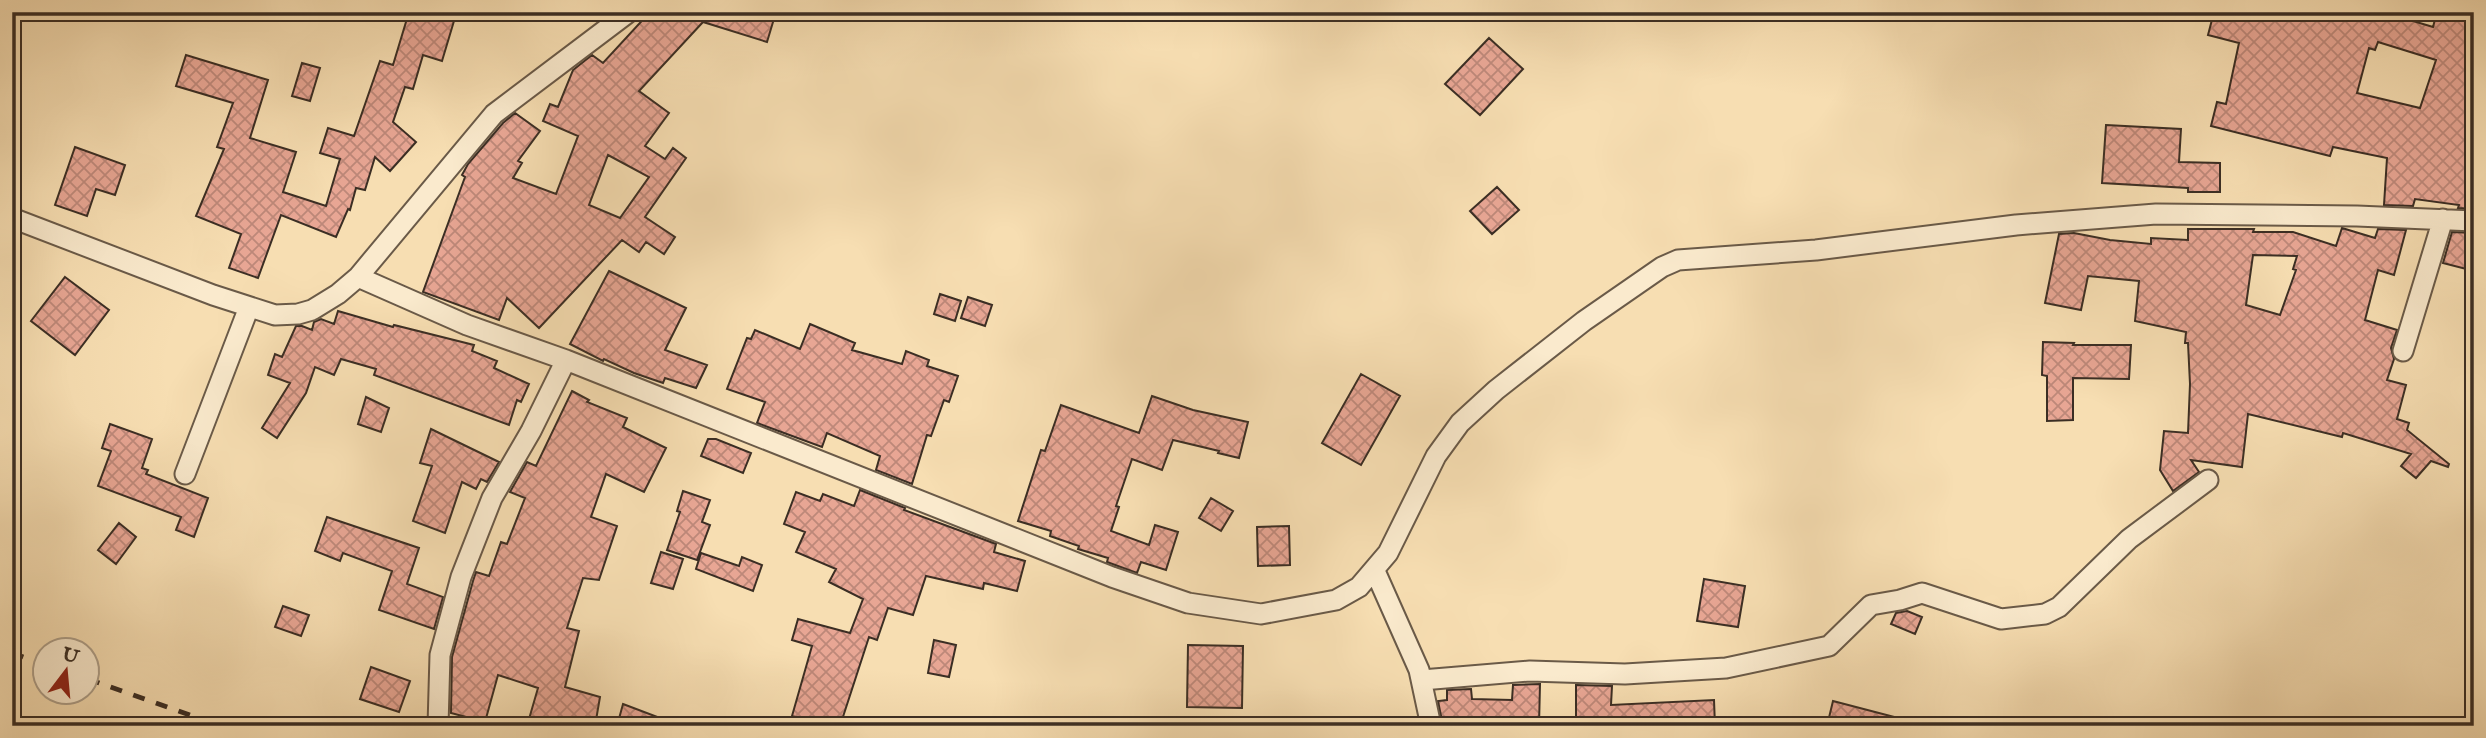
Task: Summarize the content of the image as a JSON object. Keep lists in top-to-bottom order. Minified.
{"north":"top"}
